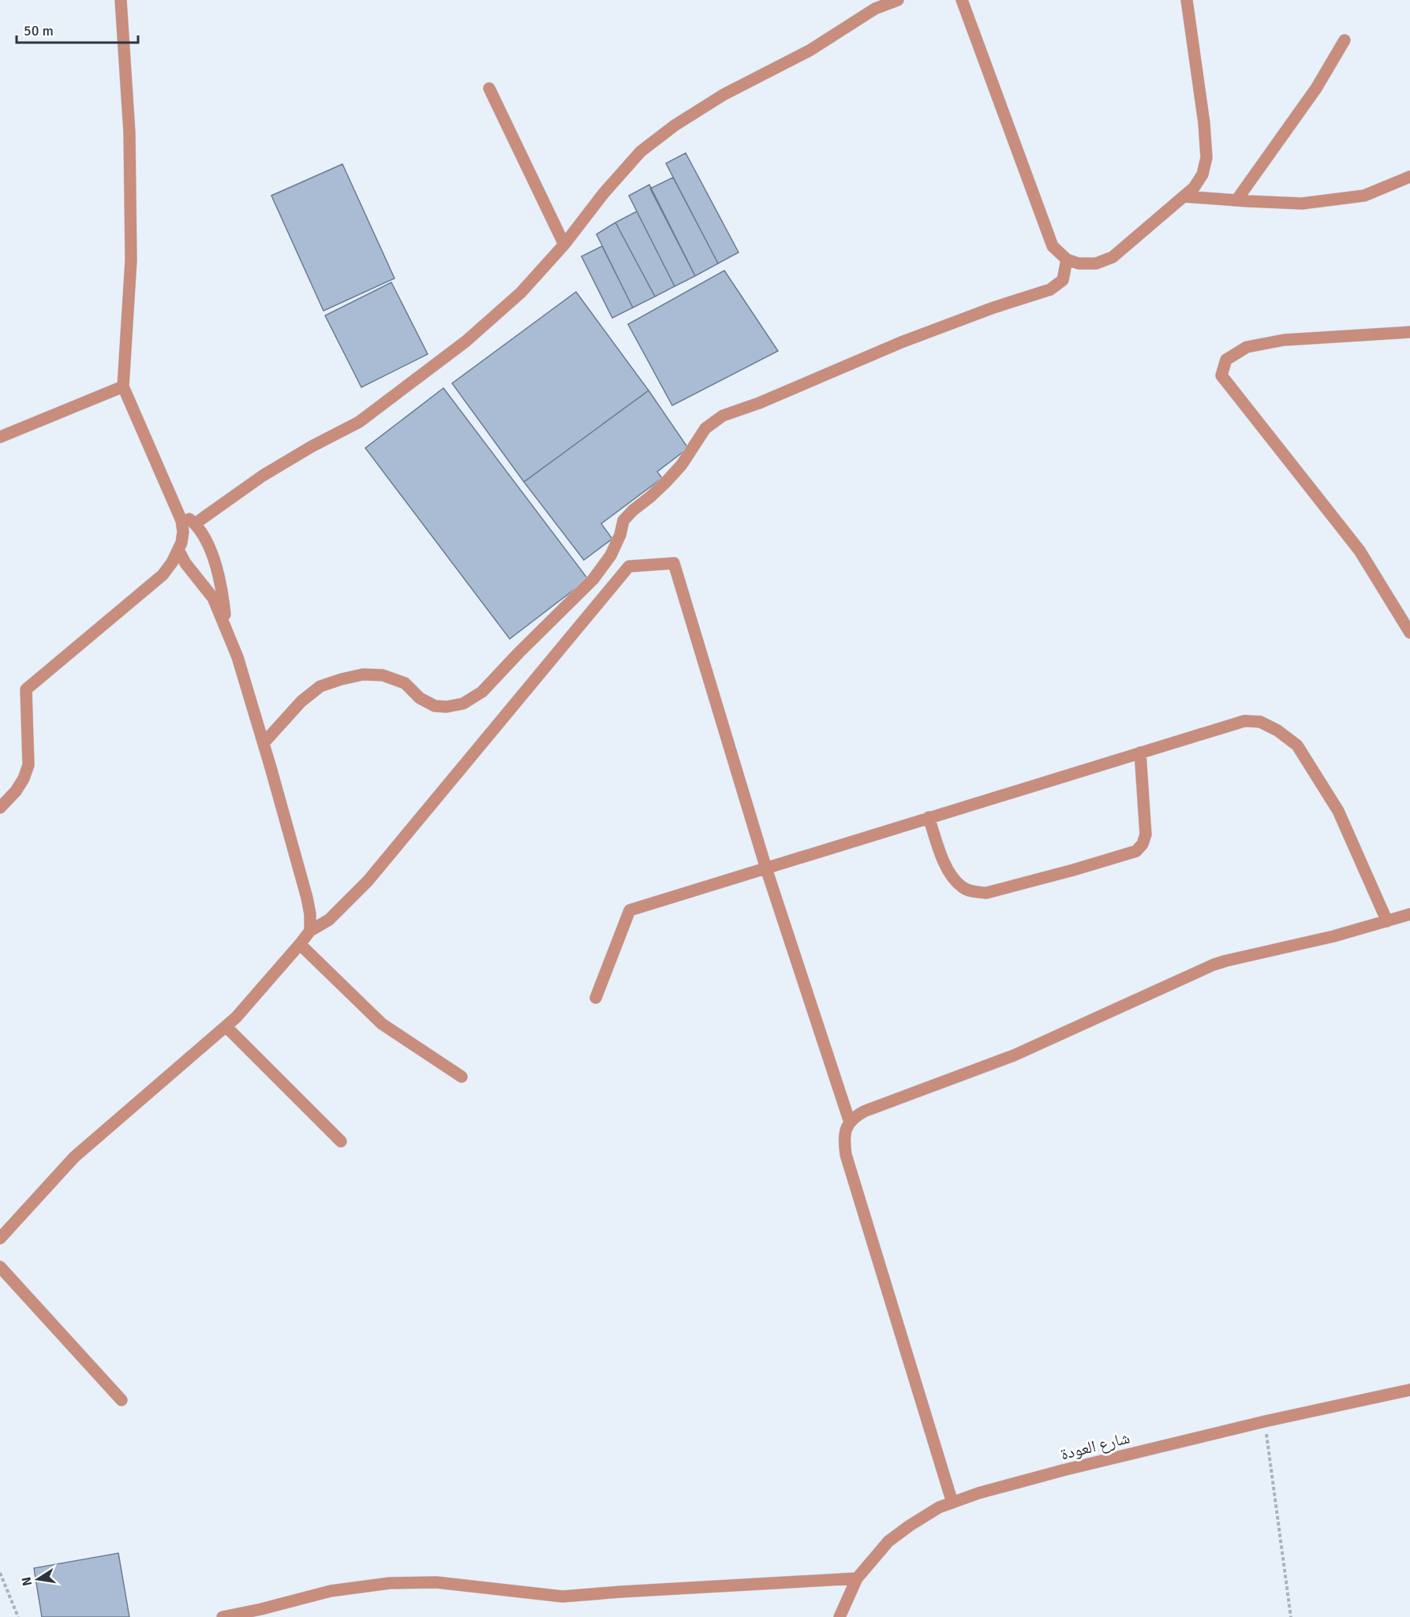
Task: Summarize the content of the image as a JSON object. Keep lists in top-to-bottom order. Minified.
{"streets":{"street":["شارع العودة"]},"scale_bar":"50 m","north":"left"}
